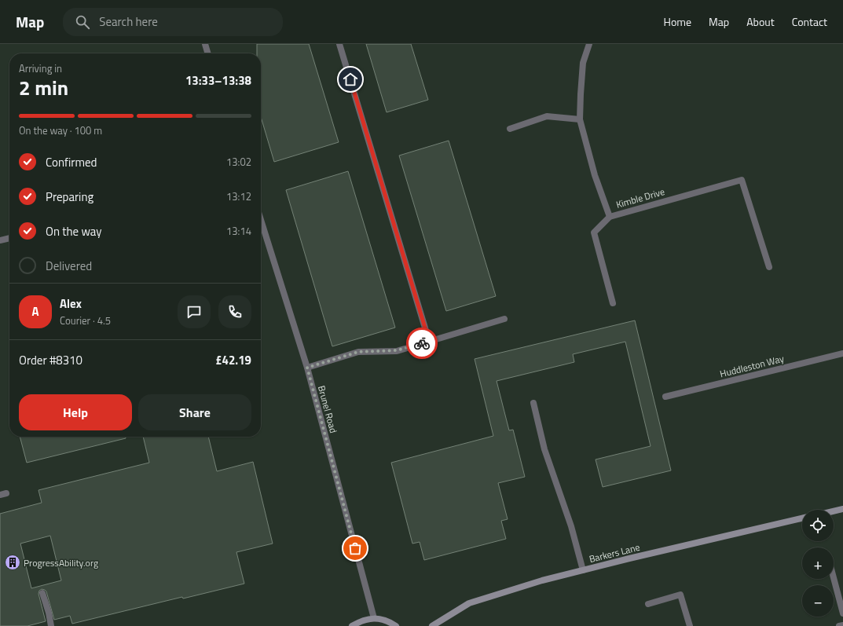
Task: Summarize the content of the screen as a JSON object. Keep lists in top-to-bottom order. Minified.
{"streets":{"street":["Kimble Drive","Huddleston Way","Brunel Road","Barkers Lane"]},"places":{"building":["ProgressAbility.org"]},"page":{"header":"Map","search":"Search here","nav":["Home","Map","About","Contact"],"heading":["2 min","Arriving in","13:33–13:38"],"panel":["Alex","Courier · 4.5","Order #8310","£42.19"],"bar":"On the way · 100 m","list":[["Confirmed","13:02"],["Preparing","13:12"],["On the way","13:14"],"Delivered"],"round":"A","buttons":["Help","Share"],"map_buttons":["+","−"]}}
